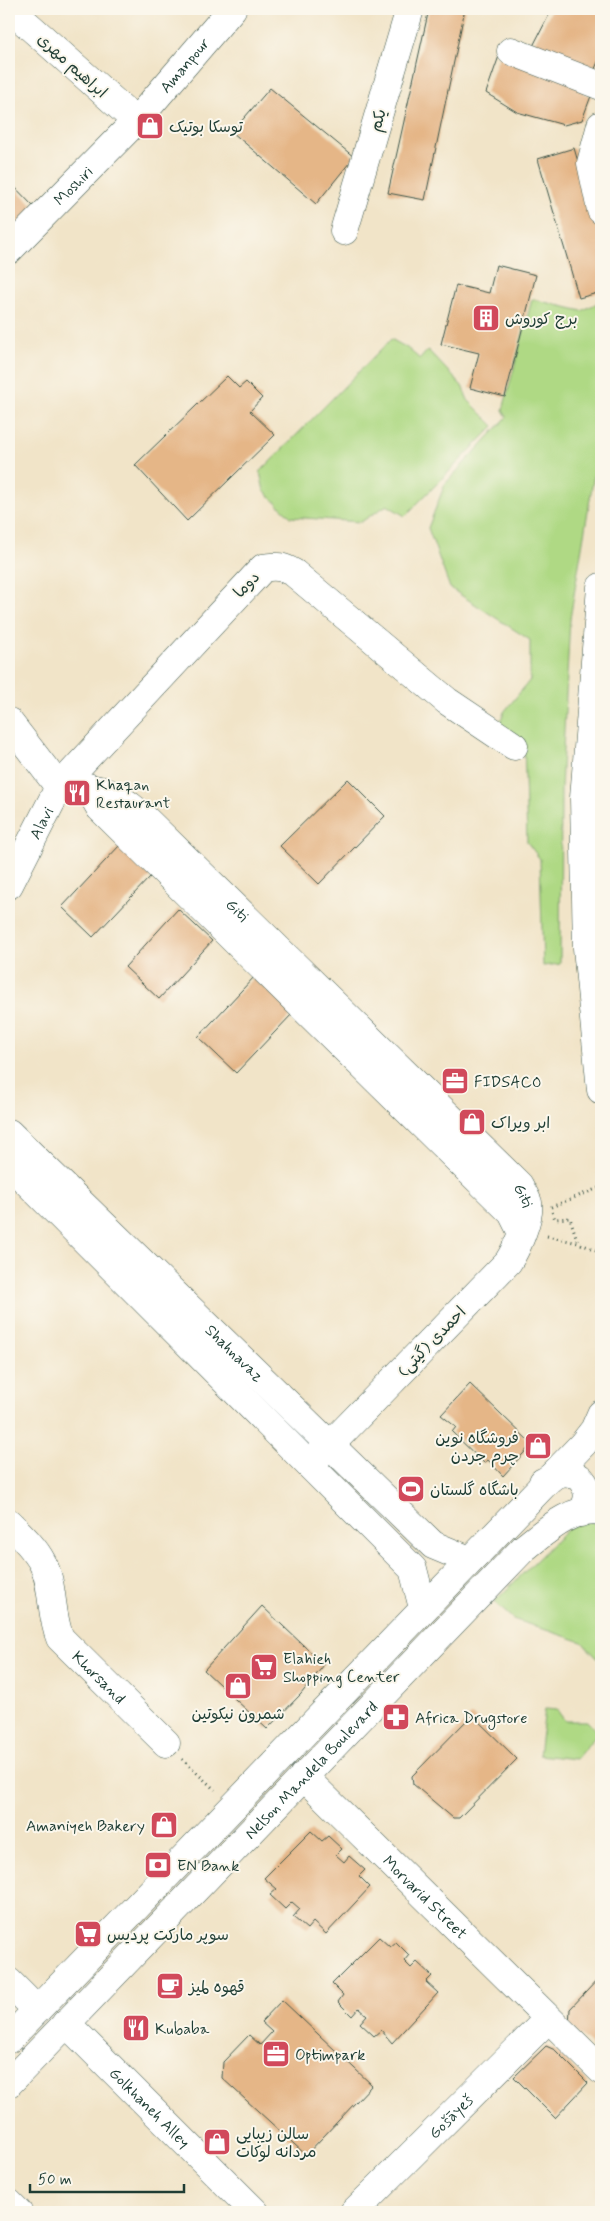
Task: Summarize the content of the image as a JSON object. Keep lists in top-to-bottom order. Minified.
{"streets":{"main road":["ابراهیم مهری","Amanpour","یکم","Moshiri","دوما","Alavi","Giti","احمدی (گیتی)","Shahnavaz","Khorsand","Nelson Mandela Boulevard","Morvarid Street","Golkhaneh Alley","Gošāyeš"]},"crossings":[["ابراهیم مهری","Amanpour"],["ابراهیم مهری","Moshiri"],["Amanpour","Moshiri"],["دوما","Alavi"],["دوما","Giti"],["Alavi","Giti"],["Giti","احمدی (گیتی)"],["احمدی (گیتی)","Shahnavaz"],["Shahnavaz","Nelson Mandela Boulevard"],["Nelson Mandela Boulevard","Morvarid Street"],["Nelson Mandela Boulevard","Golkhaneh Alley"],["Morvarid Street","Gošāyeš"]],"places":{"shop":["توسکا بوتیک","ابر ویراک","فروشگاه نوین چرم جردن","شمرون نیکوتین","Amaniyeh Bakery","سالن زیبایی مردانه لوکات"],"building":["برج کوروش"],"restaurant":["Khaqan Restaurant","Kubaba"],"office":["FIDSACO","Optimpark"],"sports":["باشگاه گلستان"],"supermarket":["Elahieh Shopping Center","سوپر مارکت پردیس"],"pharmacy":["Africa Drugstore"],"bank":["EN Bank"],"cafe":["قهوه لمیز"]},"scale_bar":"50 m"}
